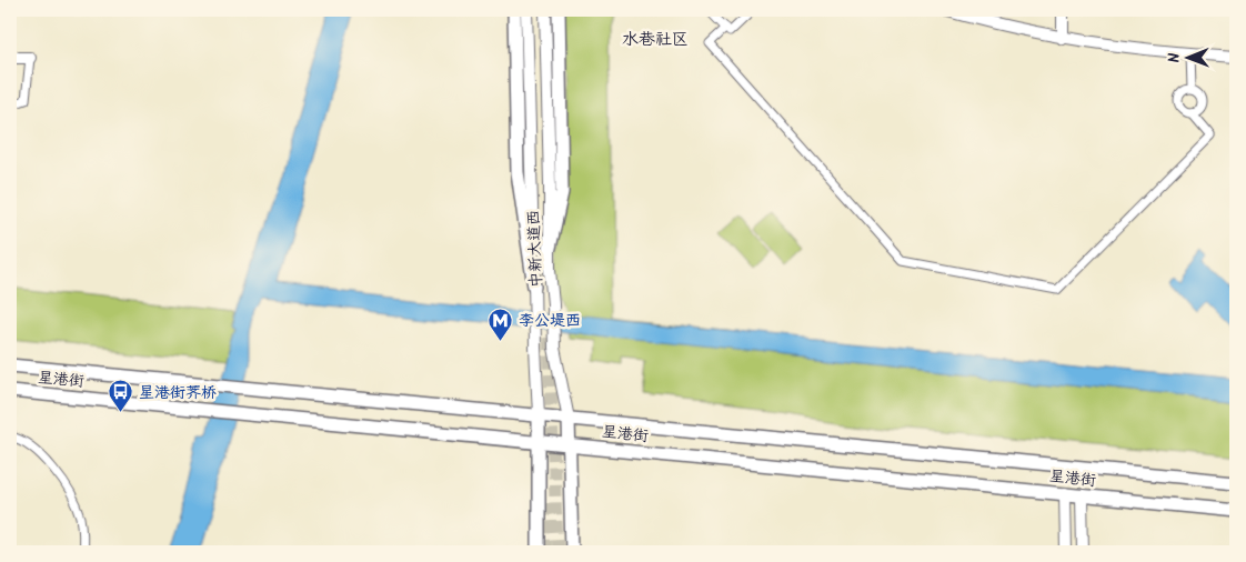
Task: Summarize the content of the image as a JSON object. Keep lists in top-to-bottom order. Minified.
{"streets":{"main road":["中新大道西","星港街"]},"crossings":[["中新大道西","星港街"]],"districts":["水巷社区"],"places":{"metro station":["李公堤西"],"bus stop":["星港街荠桥"]},"north":"left"}
